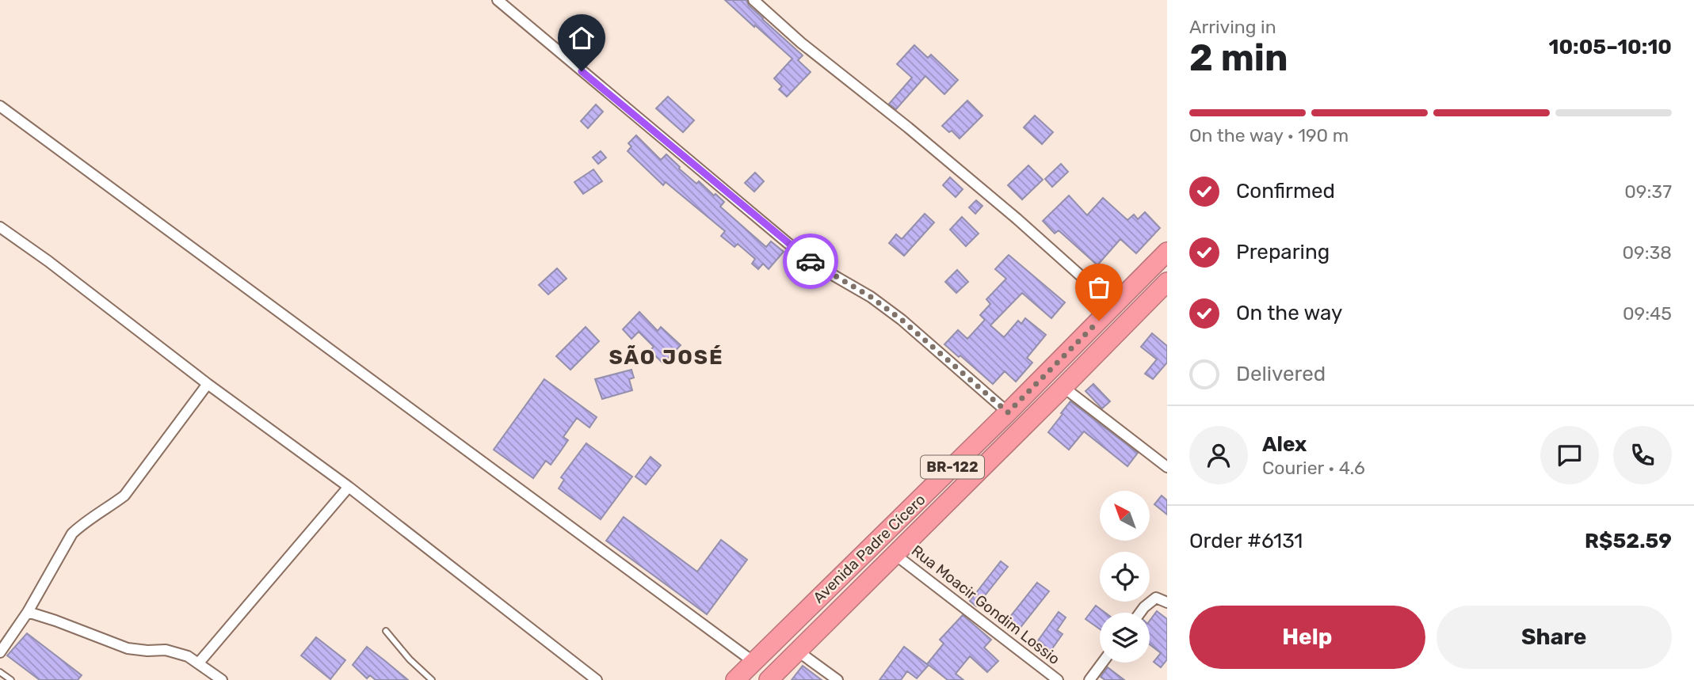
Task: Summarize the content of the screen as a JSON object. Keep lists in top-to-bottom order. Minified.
{"streets":{"highway":["BR-122","Avenida Padre Cícero"],"street":["Rua Moacir Gondim Lossio"]},"crossings":[["Avenida Padre Cícero","Rua Moacir Gondim Lossio"]],"districts":["SÃO JOSÉ"],"north":"top left","page":{"heading":["2 min","Arriving in","10:05–10:10"],"panel":["Alex","Courier · 4.6","Order #6131","R$52.59"],"bar":"On the way · 190 m","list":[["Confirmed","09:37"],["Preparing","09:38"],["On the way","09:45"],"Delivered"],"buttons":["Help","Share"]}}
